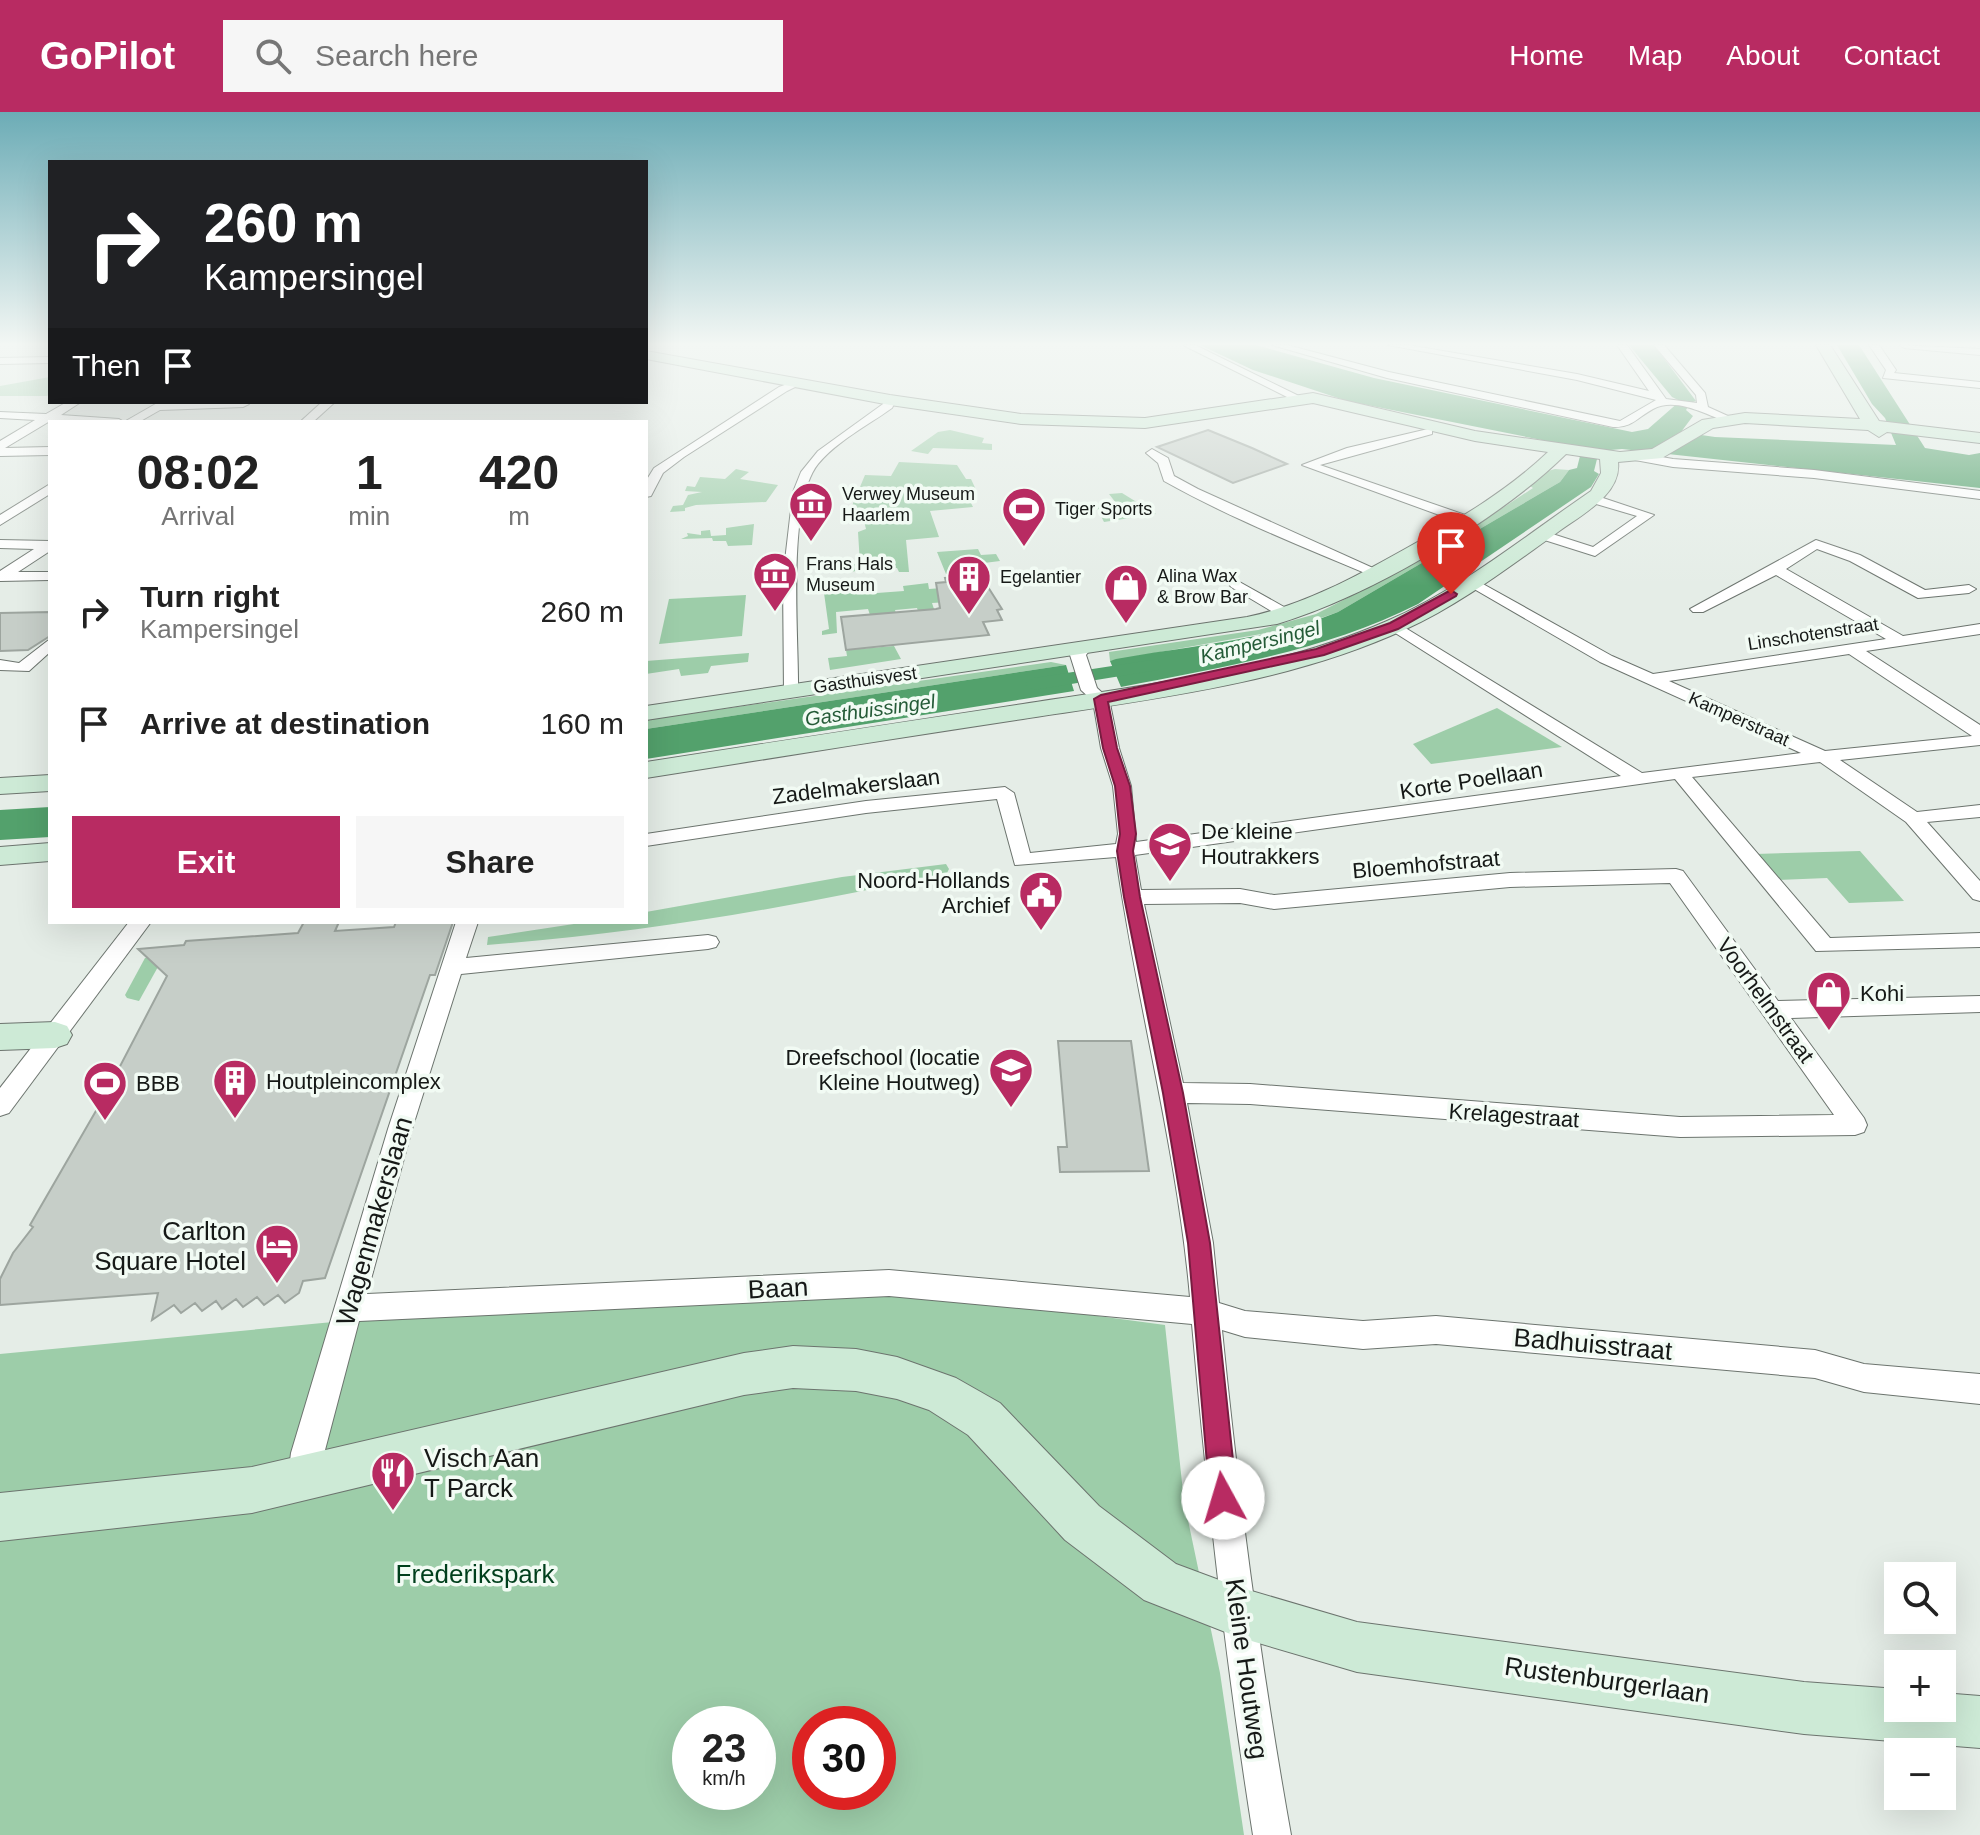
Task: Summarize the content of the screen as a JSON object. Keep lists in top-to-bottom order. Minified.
{"streets":{"street":["Linschotenstraat","Gasthuisvest","Kamperstraat","Korte Poellaan","Zadelmakerslaan","Bloemhofstraat","Voorhelmstraat","Krelagestraat","Wagenmakerslaan","Baan","Badhuisstraat","Kleine Houtweg","Rustenburgerlaan"]},"crossings":[["Linschotenstraat","Kamperstraat"],["Gasthuisvest","Kleine Houtweg"],["Kamperstraat","Korte Poellaan"],["Korte Poellaan","Zadelmakerslaan"],["Korte Poellaan","Kleine Houtweg"],["Bloemhofstraat","Voorhelmstraat"],["Bloemhofstraat","Kleine Houtweg"],["Voorhelmstraat","Krelagestraat"],["Krelagestraat","Kleine Houtweg"],["Wagenmakerslaan","Baan"],["Baan","Badhuisstraat"],["Baan","Kleine Houtweg"],["Badhuisstraat","Kleine Houtweg"],["Kleine Houtweg","Rustenburgerlaan"]],"water":["Kampersingel","Gasthuissingel"],"parks":["Frederikspark"],"places":{"museum":["Verwey Museum Haarlem","Frans Hals Museum"],"sports":["Tiger Sports","BBB"],"building":["Egelantier","Houtpleincomplex"],"shop":["Alina Wax & Brow Bar","Kohi"],"school or university":["De kleine Houtrakkers","Dreefschool (locatie Kleine Houtweg)"],"public building":["Noord-Hollands Archief"],"hotel":["Carlton Square Hotel"],"restaurant":["Visch Aan T Parck"]},"page":{"header":"GoPilot","search":"Search here","nav":["Home","Map","About","Contact"],"turn":["260 m","Kampersingel"],"then":"Then","eta":["08:02","Arrival","1","min","420","m"],"list":[{"name":"Turn right","note":"Kampersingel","value":"260 m"},{"name":"Arrive at destination","value":"160 m"}],"buttons":["Exit","Share"],"map_buttons":["+","−"],"speed":"23 km/h","limit":"30"}}
